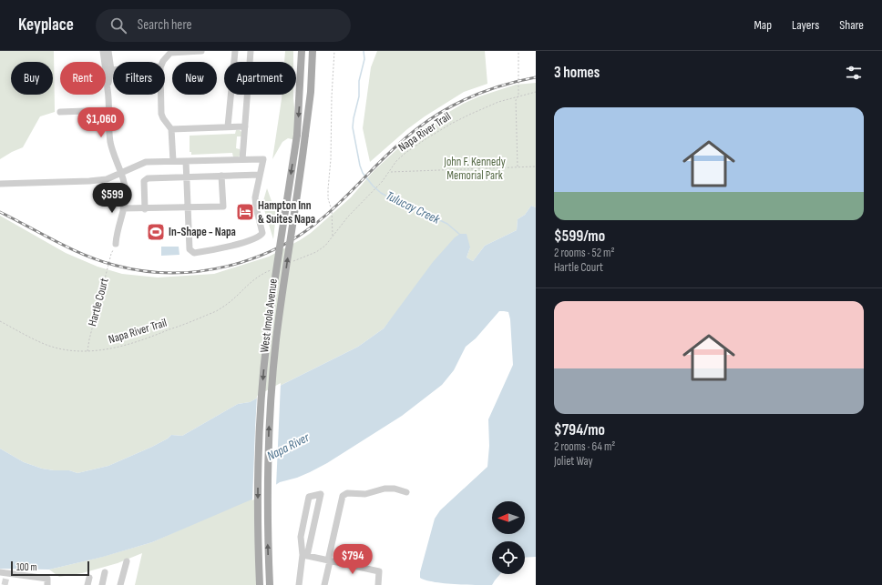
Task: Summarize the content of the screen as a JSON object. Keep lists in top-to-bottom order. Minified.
{"streets":{"main road":["West Imola Avenue"],"path":["Napa River Trail","Hartle Court"]},"crossings":[["Napa River Trail","Hartle Court"]],"water":["Tulucay Creek","Napa River"],"parks":["John F. Kennedy Memorial Park"],"places":{"hotel":["Hampton Inn & Suites Napa"],"sports":["In-Shape - Napa"]},"scale_bar":"100 m","north":"left","page":{"header":"Keyplace","search":"Search here","nav":["Map","Layers","Share"],"heading":"3 homes","chip":["Buy","Rent","Filters","New","Apartment"],"list":[{"name":"$599/mo","note":"2 rooms · 52 m² · Hartle Court"},{"name":"$794/mo","note":"2 rooms · 64 m² · Joliet Way"}],"price":["$1,060","$599","$794"],"scale":"100 m"}}
